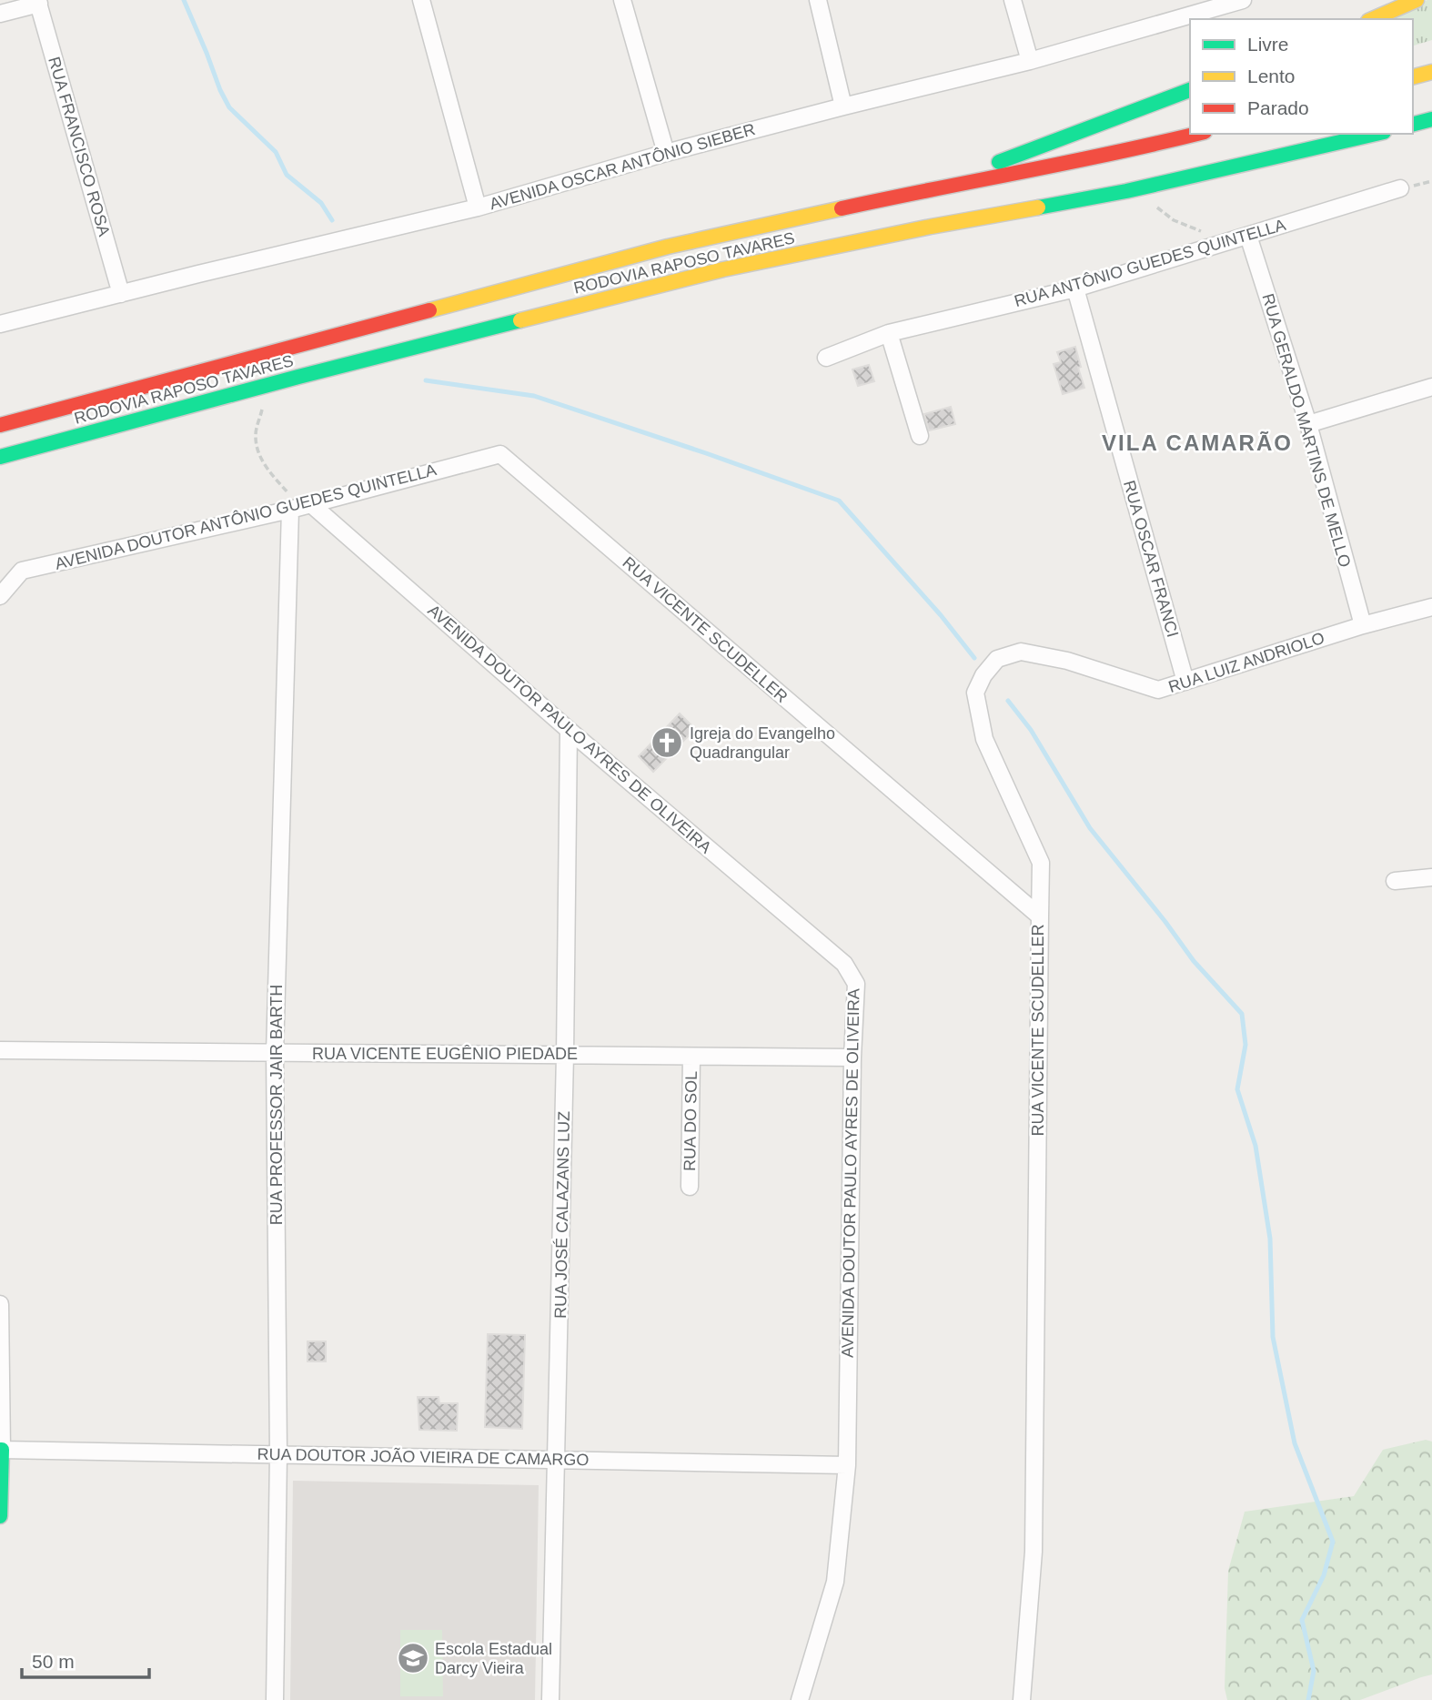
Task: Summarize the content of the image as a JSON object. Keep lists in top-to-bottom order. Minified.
{"streets":{"main road":["RODOVIA RAPOSO TAVARES"],"street":["RUA FRANCISCO ROSA","AVENIDA OSCAR ANTÔNIO SIEBER","RUA ANTÔNIO GUEDES QUINTELLA","RUA GERALDO MARTINS DE MELLO","AVENIDA DOUTOR ANTÔNIO GUEDES QUINTELLA","RUA OSCAR FRANCI","RUA VICENTE SCUDELLER","RUA LUIZ ANDRIOLO","AVENIDA DOUTOR PAULO AYRES DE OLIVEIRA","RUA VICENTE EUGÊNIO PIEDADE","RUA PROFESSOR JAIR BARTH","RUA DO SOL","RUA JOSÉ CALAZANS LUZ","RUA DOUTOR JOÃO VIEIRA DE CAMARGO"]},"crossings":[["RUA FRANCISCO ROSA","AVENIDA OSCAR ANTÔNIO SIEBER"],["RUA ANTÔNIO GUEDES QUINTELLA","RUA GERALDO MARTINS DE MELLO"],["RUA ANTÔNIO GUEDES QUINTELLA","RUA OSCAR FRANCI"],["RUA GERALDO MARTINS DE MELLO","RUA LUIZ ANDRIOLO"],["AVENIDA DOUTOR ANTÔNIO GUEDES QUINTELLA","RUA VICENTE SCUDELLER"],["AVENIDA DOUTOR ANTÔNIO GUEDES QUINTELLA","AVENIDA DOUTOR PAULO AYRES DE OLIVEIRA"],["AVENIDA DOUTOR ANTÔNIO GUEDES QUINTELLA","RUA PROFESSOR JAIR BARTH"],["RUA OSCAR FRANCI","RUA LUIZ ANDRIOLO"],["RUA VICENTE SCUDELLER","RUA LUIZ ANDRIOLO"],["AVENIDA DOUTOR PAULO AYRES DE OLIVEIRA","RUA VICENTE EUGÊNIO PIEDADE"],["AVENIDA DOUTOR PAULO AYRES DE OLIVEIRA","RUA PROFESSOR JAIR BARTH"],["AVENIDA DOUTOR PAULO AYRES DE OLIVEIRA","RUA JOSÉ CALAZANS LUZ"],["AVENIDA DOUTOR PAULO AYRES DE OLIVEIRA","RUA DOUTOR JOÃO VIEIRA DE CAMARGO"],["RUA VICENTE EUGÊNIO PIEDADE","RUA PROFESSOR JAIR BARTH"],["RUA VICENTE EUGÊNIO PIEDADE","RUA DO SOL"],["RUA VICENTE EUGÊNIO PIEDADE","RUA JOSÉ CALAZANS LUZ"],["RUA PROFESSOR JAIR BARTH","RUA DOUTOR JOÃO VIEIRA DE CAMARGO"],["RUA JOSÉ CALAZANS LUZ","RUA DOUTOR JOÃO VIEIRA DE CAMARGO"]],"districts":["VILA CAMARÃO"],"places":{"church":["Igreja do Evangelho Quadrangular"],"school or university":["Escola Estadual Darcy Vieira"]},"legend":["Livre","Lento","Parado"],"scale_bar":"50 m"}
